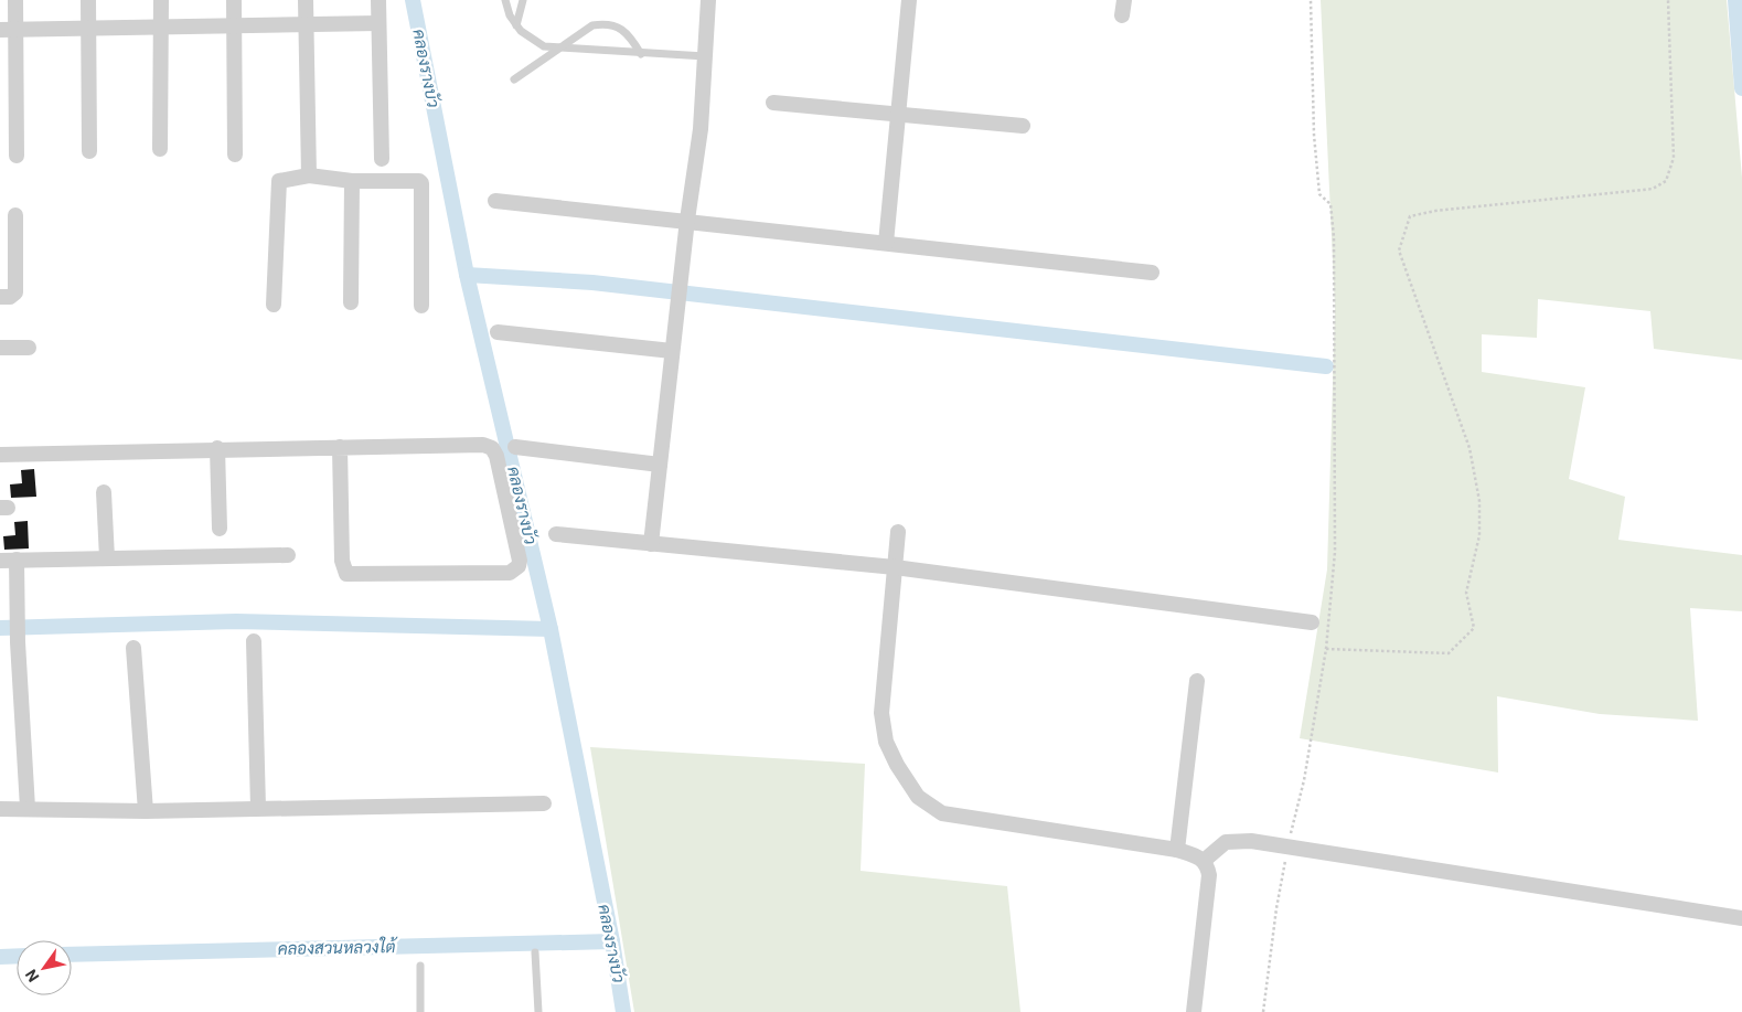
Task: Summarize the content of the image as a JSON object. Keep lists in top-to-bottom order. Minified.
{"water":["คลองรางบัว","คลองสวนหลวงใต้"],"north":"bottom left"}
